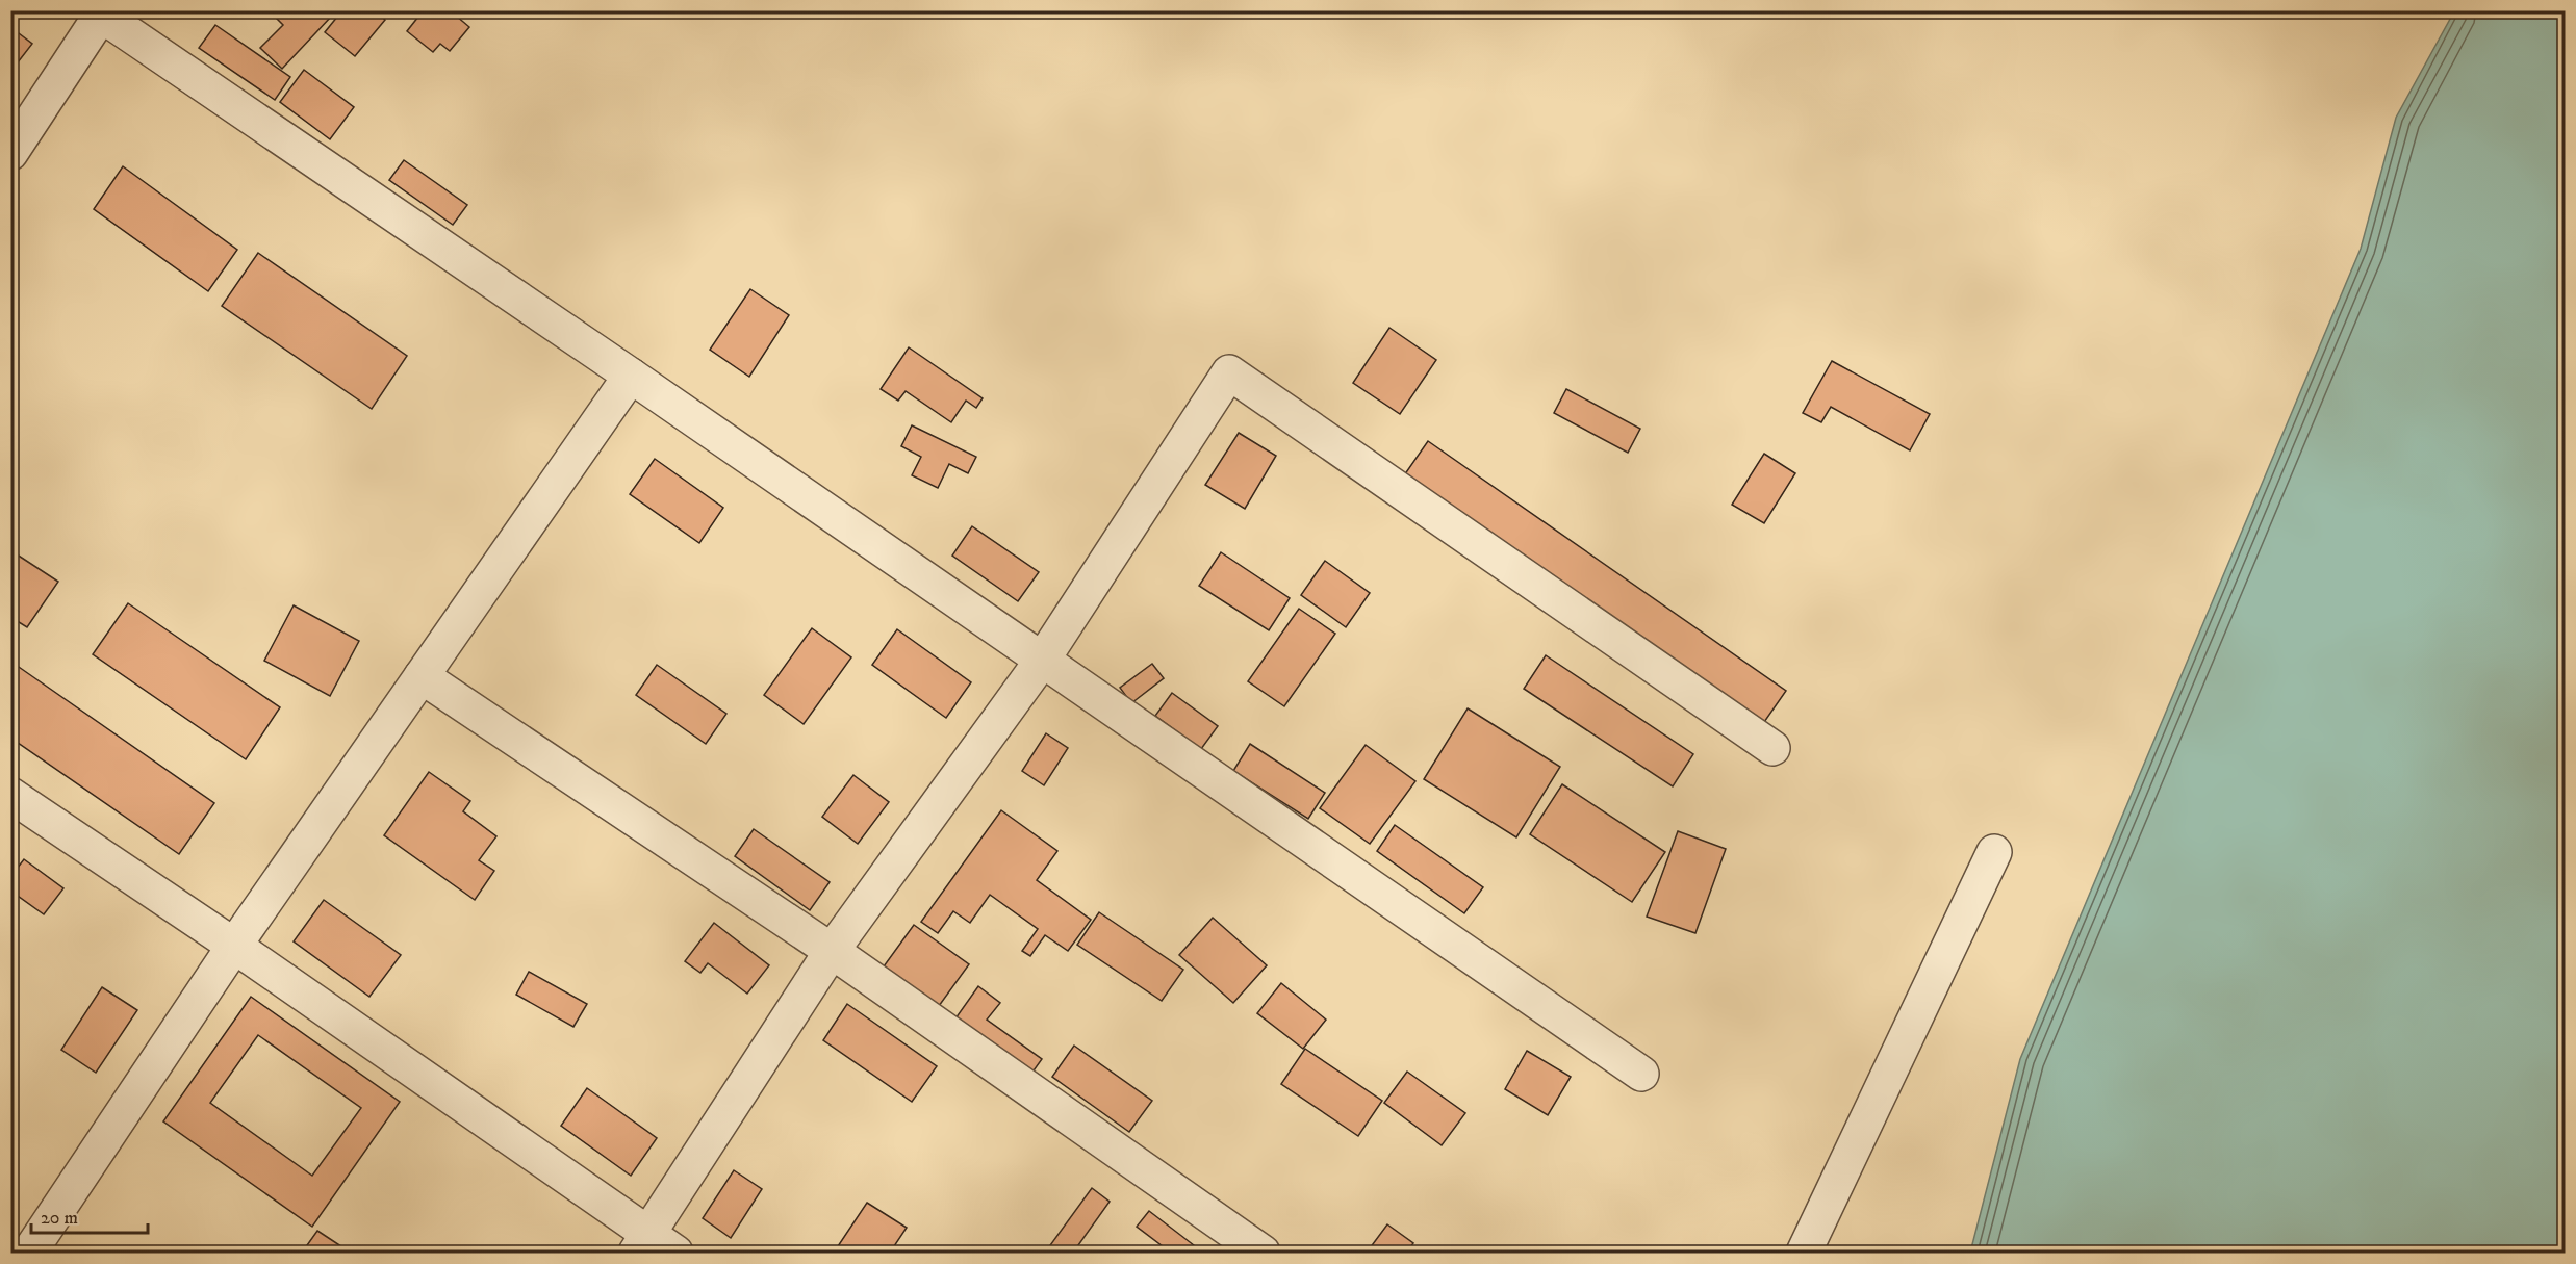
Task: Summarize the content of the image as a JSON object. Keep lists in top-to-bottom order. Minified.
{"scale_bar":"20 m"}
